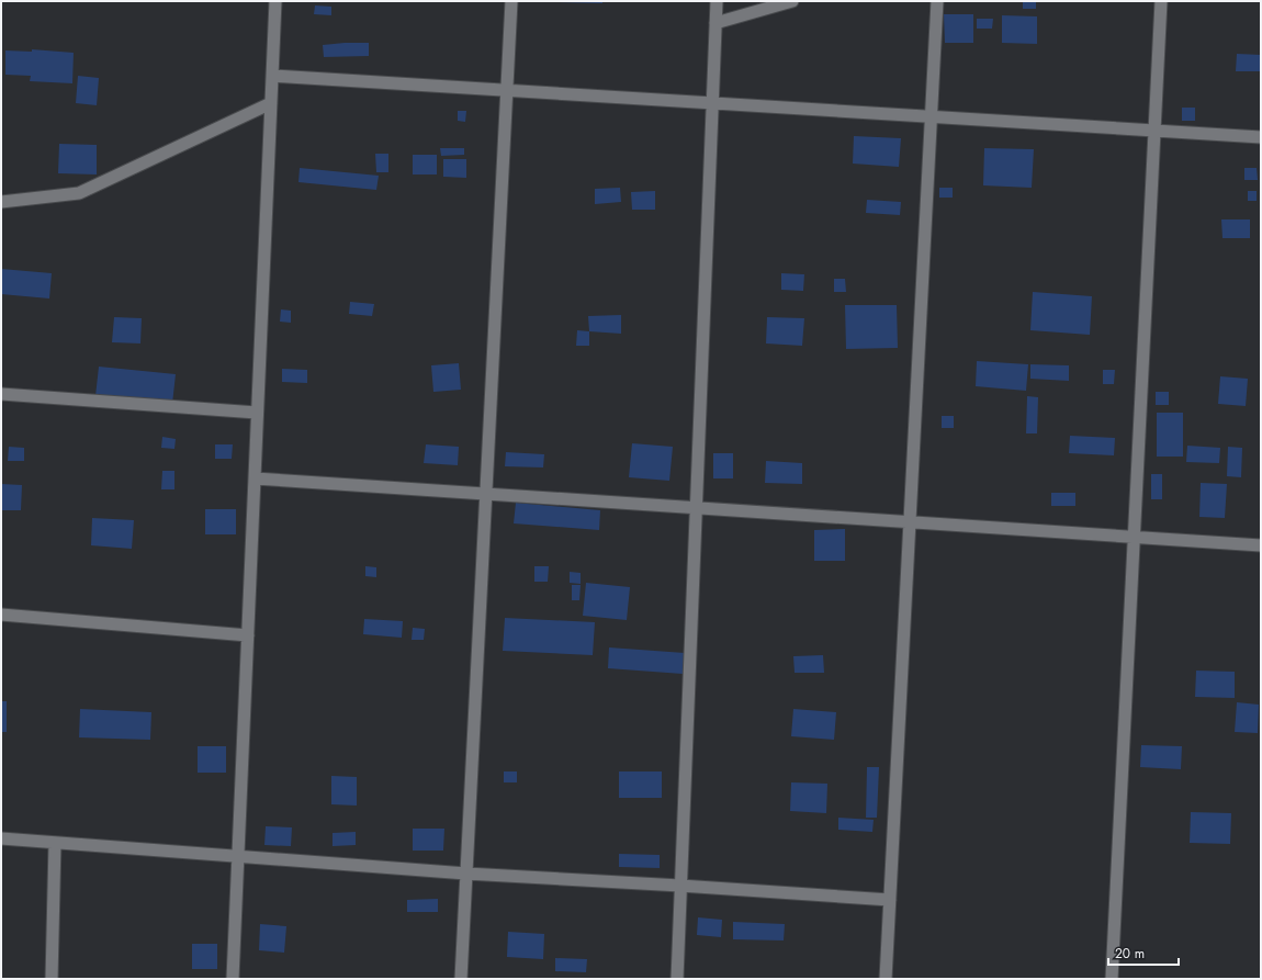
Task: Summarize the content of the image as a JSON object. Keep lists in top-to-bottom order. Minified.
{"scale_bar":"20 m"}
